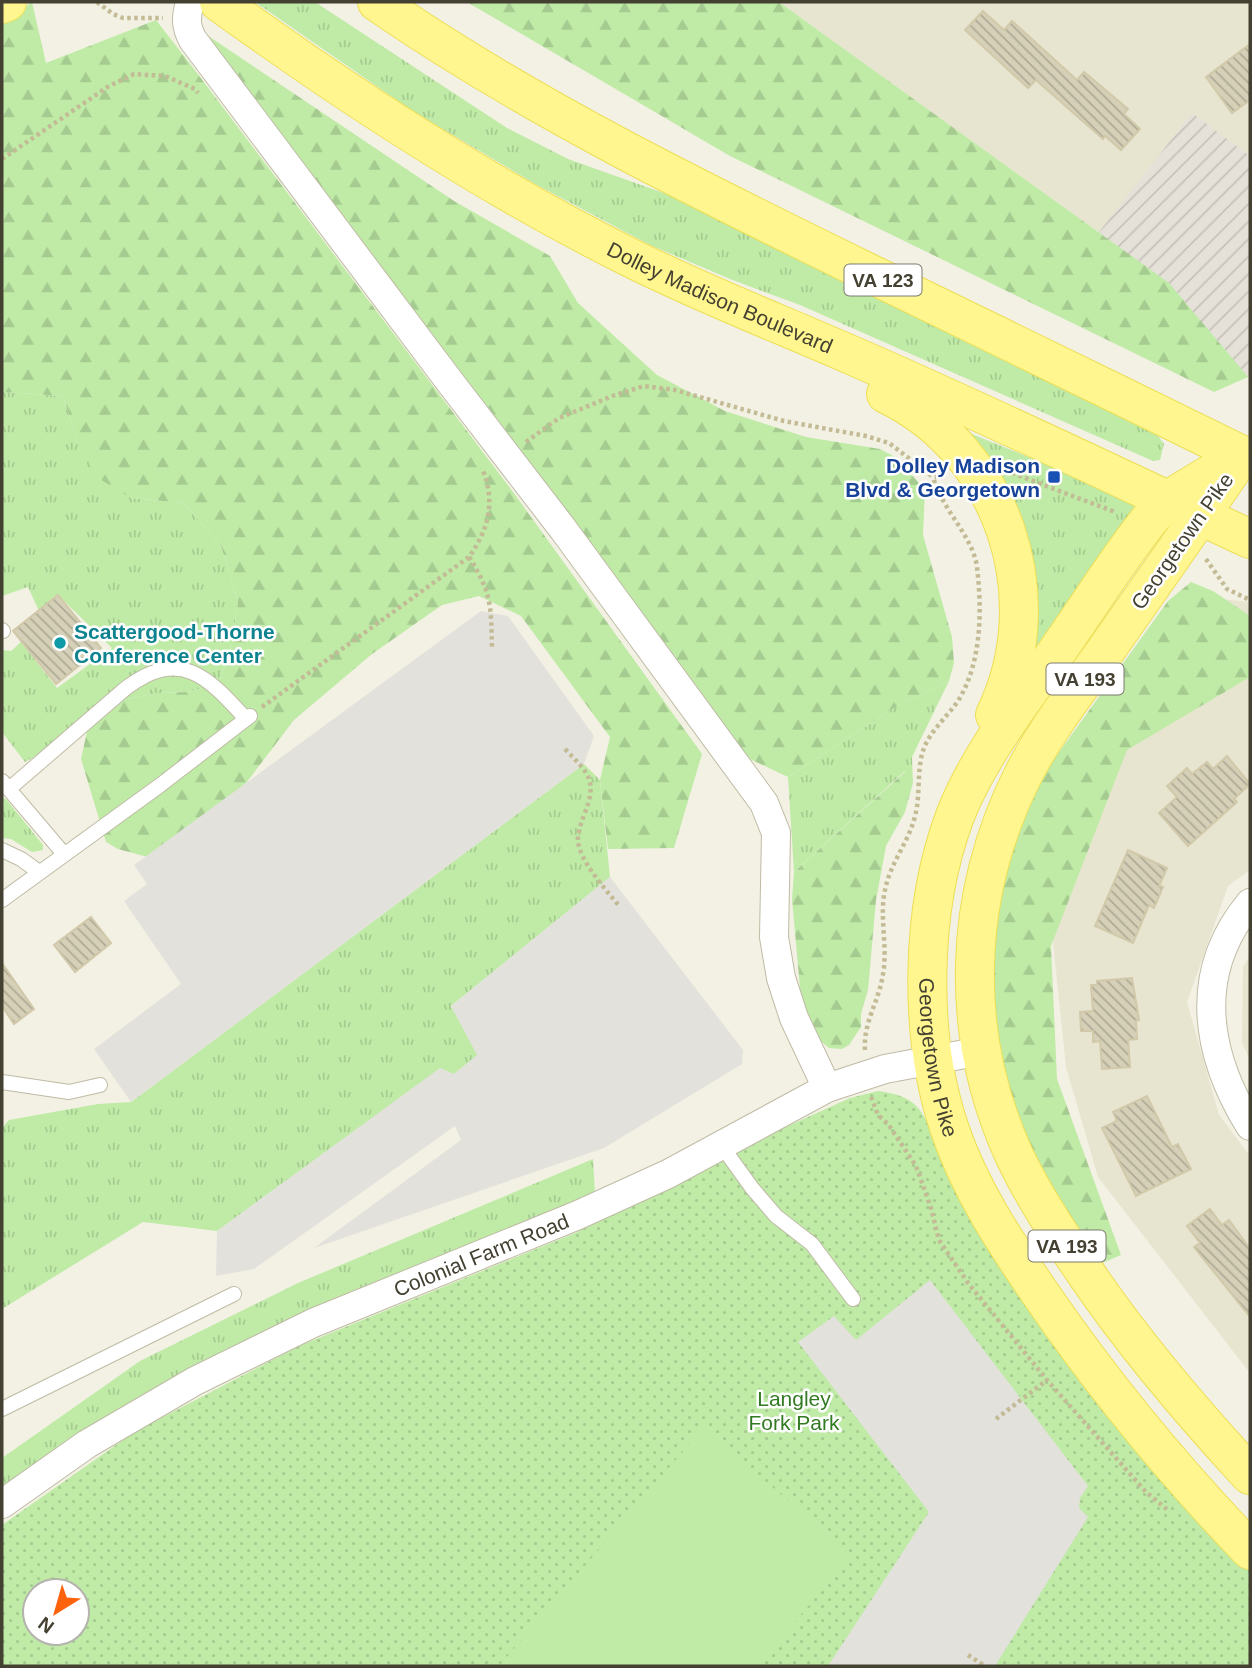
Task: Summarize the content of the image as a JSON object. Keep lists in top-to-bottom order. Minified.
{"streets":{"main road":["VA 123","Dolley Madison Boulevard","Georgetown Pike","VA 193"],"street":["Colonial Farm Road"]},"crossings":[["VA 123","Georgetown Pike"],["Dolley Madison Boulevard","Georgetown Pike"],["Georgetown Pike","Colonial Farm Road"]],"parks":["Langley Fork Park"],"places":{"transit":["Dolley Madison Blvd & Georgetown"],"other":["Scattergood-Thorne Conference Center"]},"north":"bottom left"}
